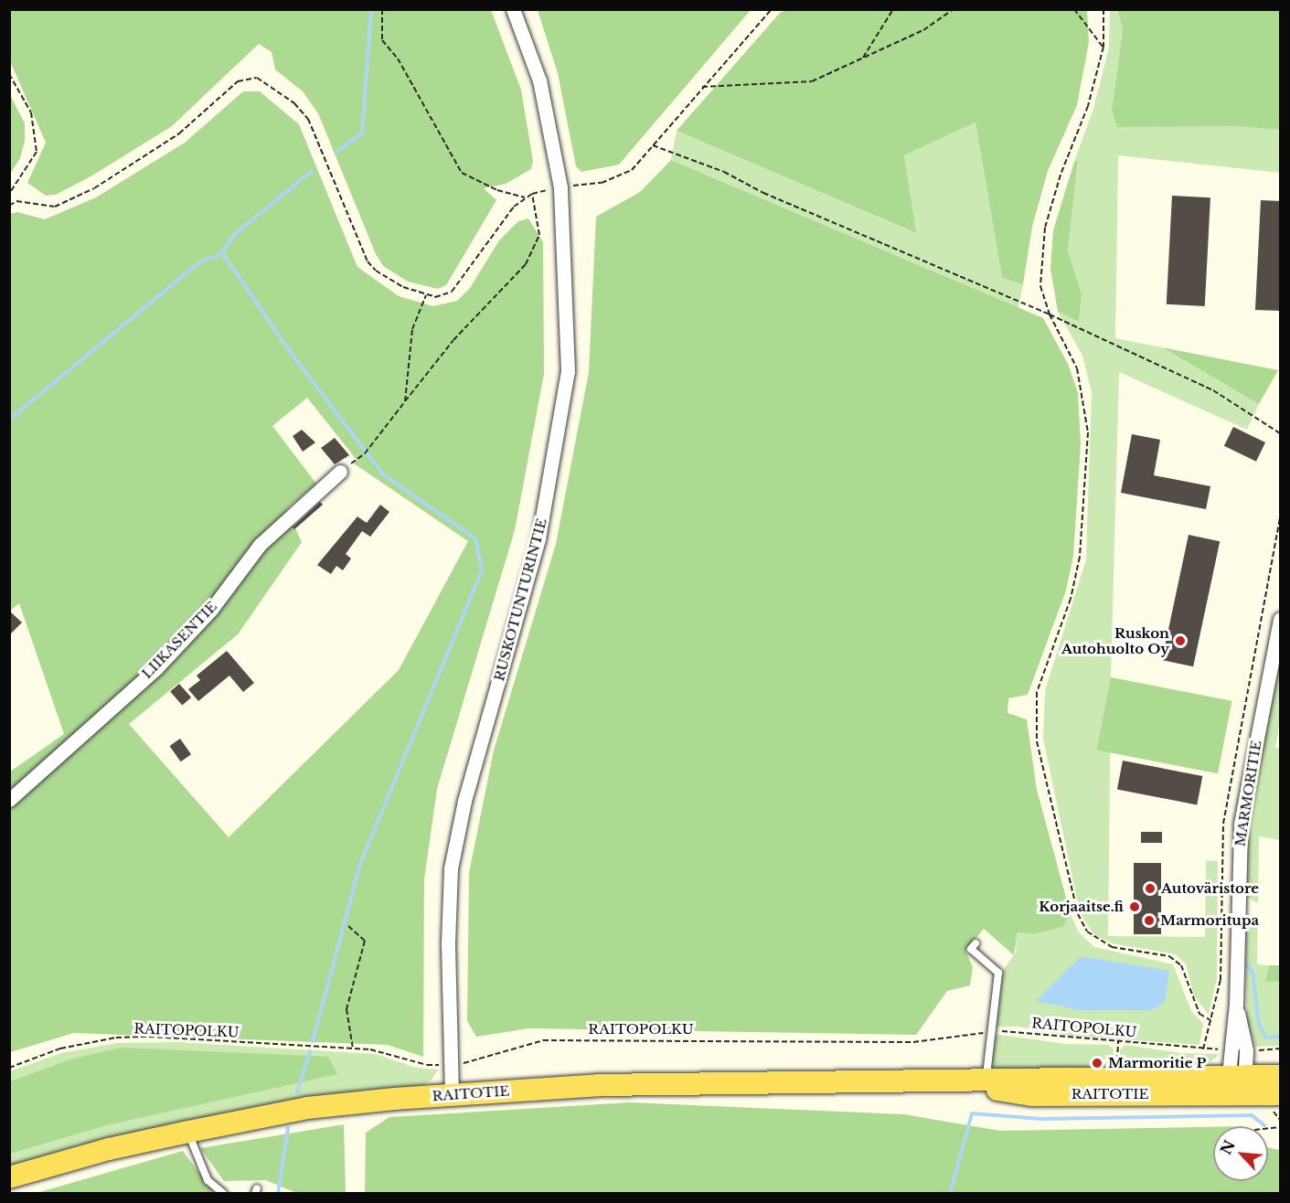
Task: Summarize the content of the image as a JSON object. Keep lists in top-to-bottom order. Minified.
{"streets":{"main road":["RAITOTIE"],"street":["RUSKOTUNTURINTIE","LIIKASENTIE","MARMORITIE"],"path":["RAITOPOLKU"]},"crossings":[["RUSKOTUNTURINTIE","RAITOPOLKU"],["RUSKOTUNTURINTIE","RAITOTIE"],["MARMORITIE","RAITOPOLKU"],["MARMORITIE","RAITOTIE"]],"places":["Ruskon Autohuolto Oy","Autoväristore","Korjaaitse.fi","Marmoritupa","Marmoritie P"],"north":"top left"}
